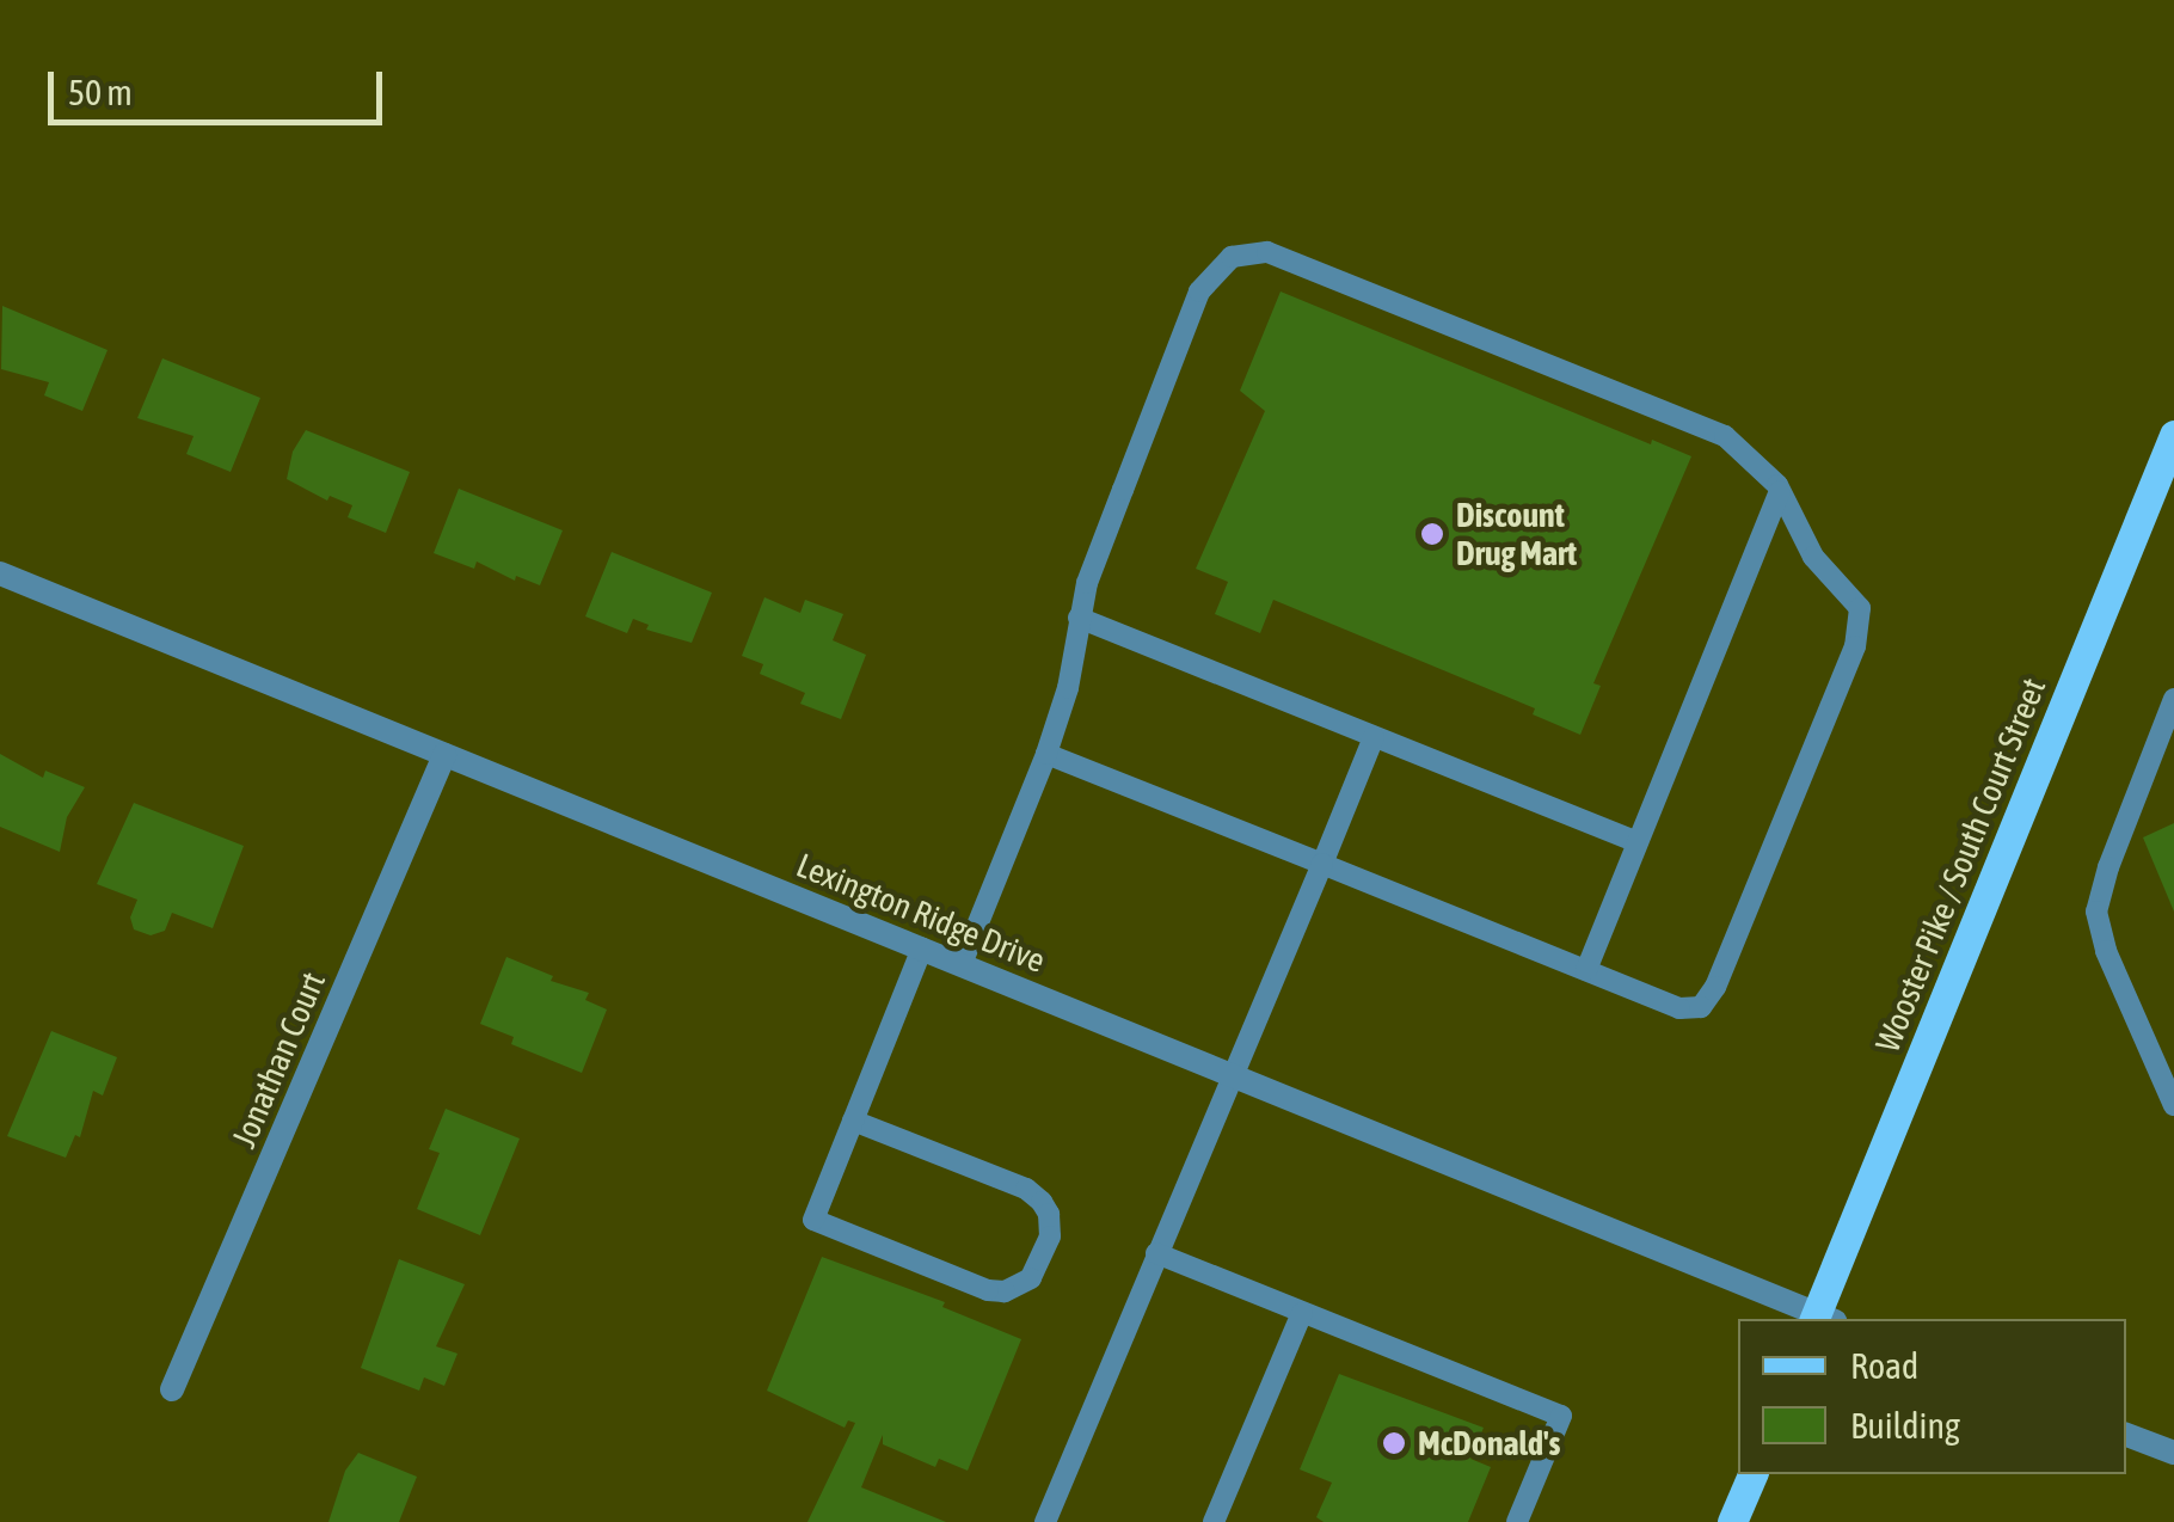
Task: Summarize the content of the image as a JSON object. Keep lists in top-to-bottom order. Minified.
{"streets":{"main road":["Wooster Pike / South Court Street"],"street":["Lexington Ridge Drive","Jonathan Court"]},"crossings":[["Wooster Pike / South Court Street","Lexington Ridge Drive"],["Lexington Ridge Drive","Jonathan Court"]],"places":["Discount Drug Mart","McDonald's"],"legend":["Road","Building"],"scale_bar":"50 m"}
